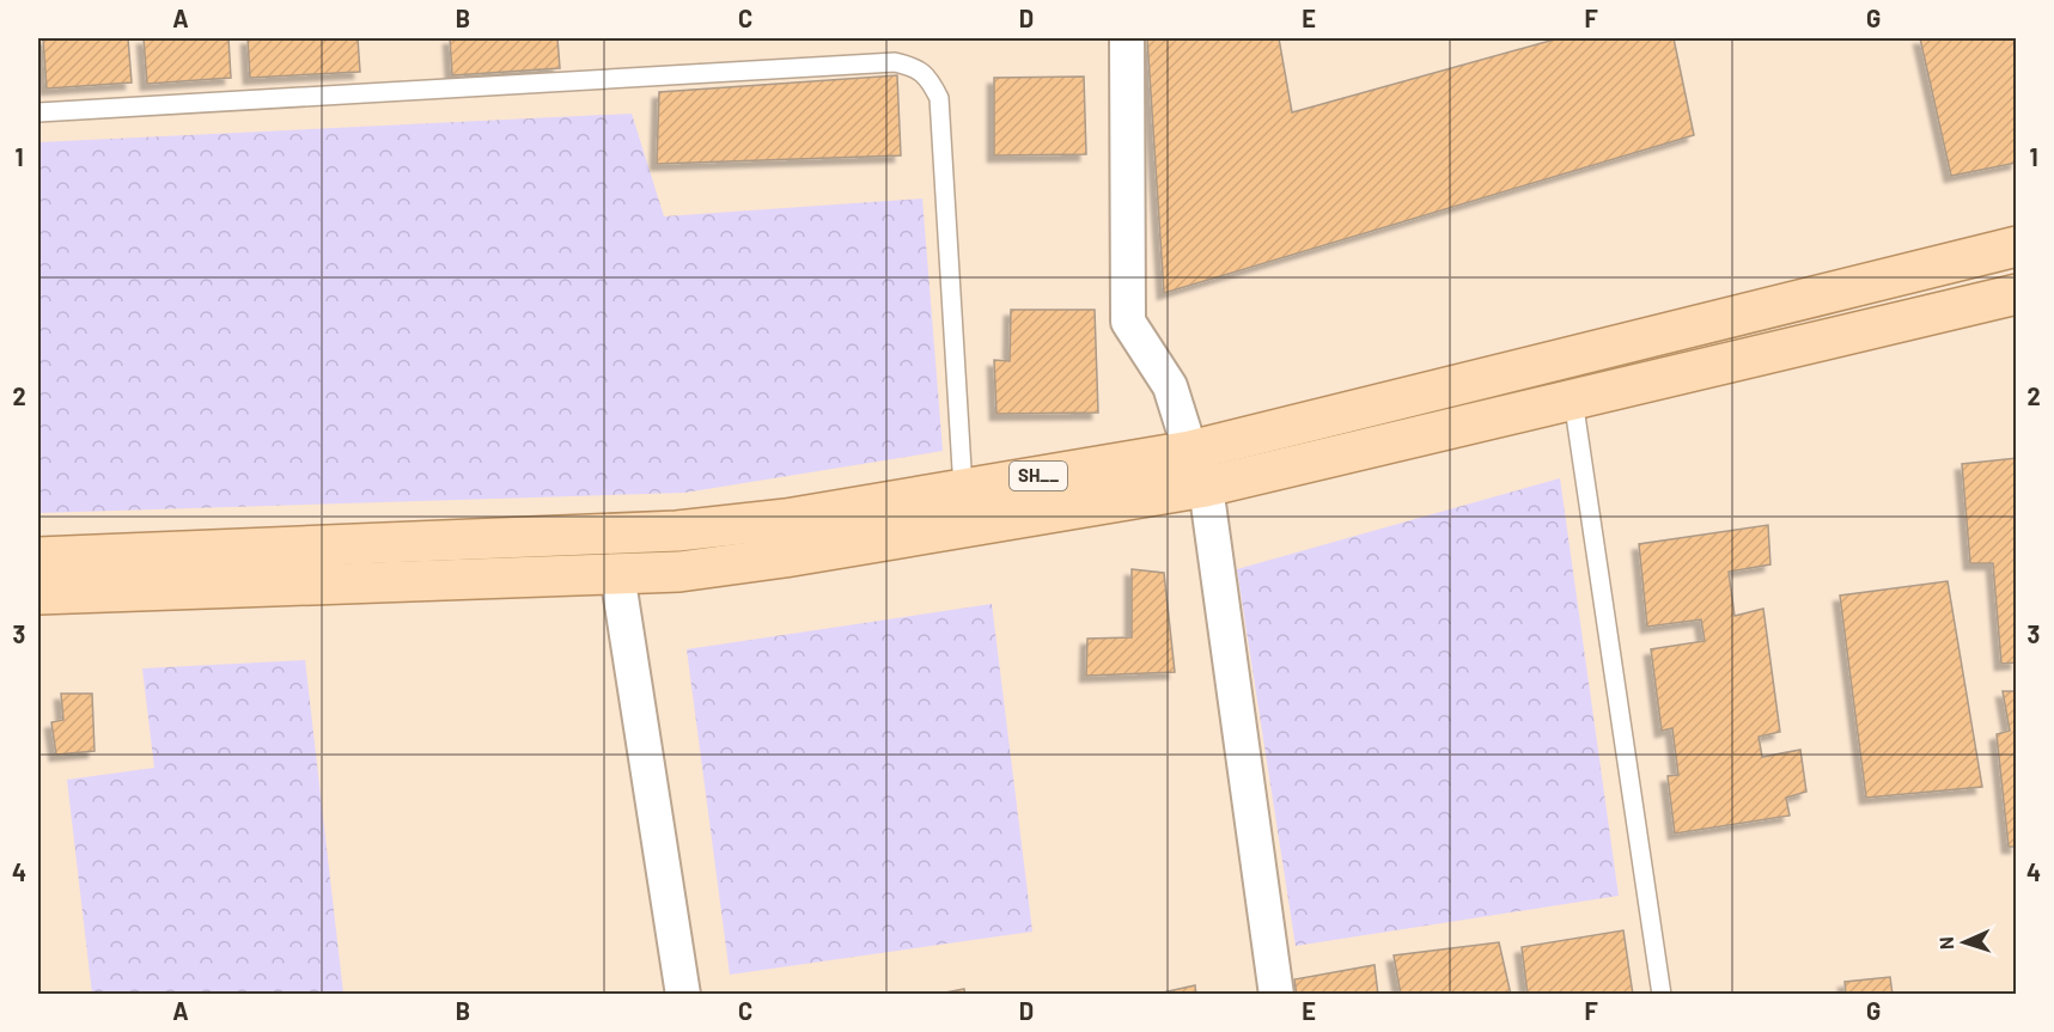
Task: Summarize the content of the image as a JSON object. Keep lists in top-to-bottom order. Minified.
{"streets":{"main road":["SH__"]},"north":"left","grid":{"columns":["A","B","C","D","E","F","G"],"rows":["1","2","3","4"]}}
